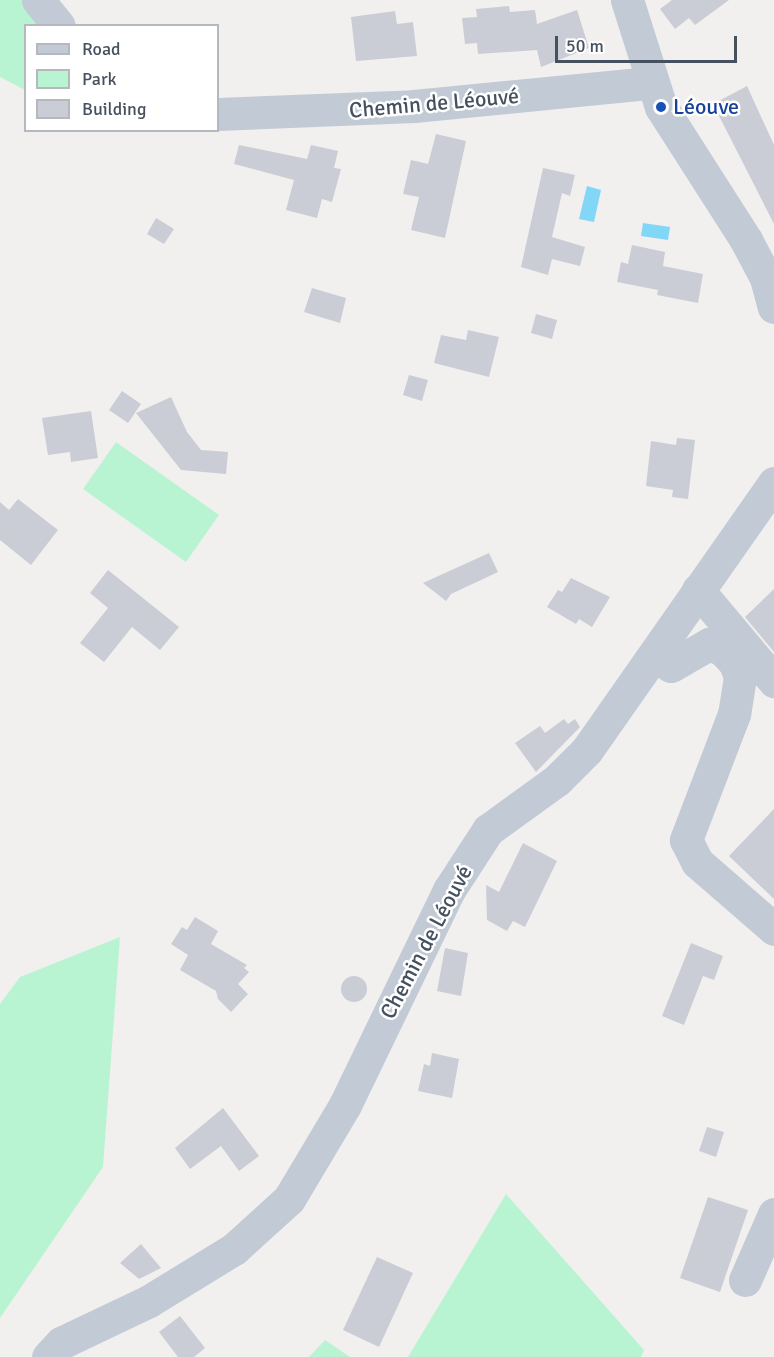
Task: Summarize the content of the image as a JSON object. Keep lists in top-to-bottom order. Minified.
{"streets":{"street":["Chemin de Léouvé"]},"places":["Léouve"],"legend":["Road","Park","Building"],"scale_bar":"50 m"}
